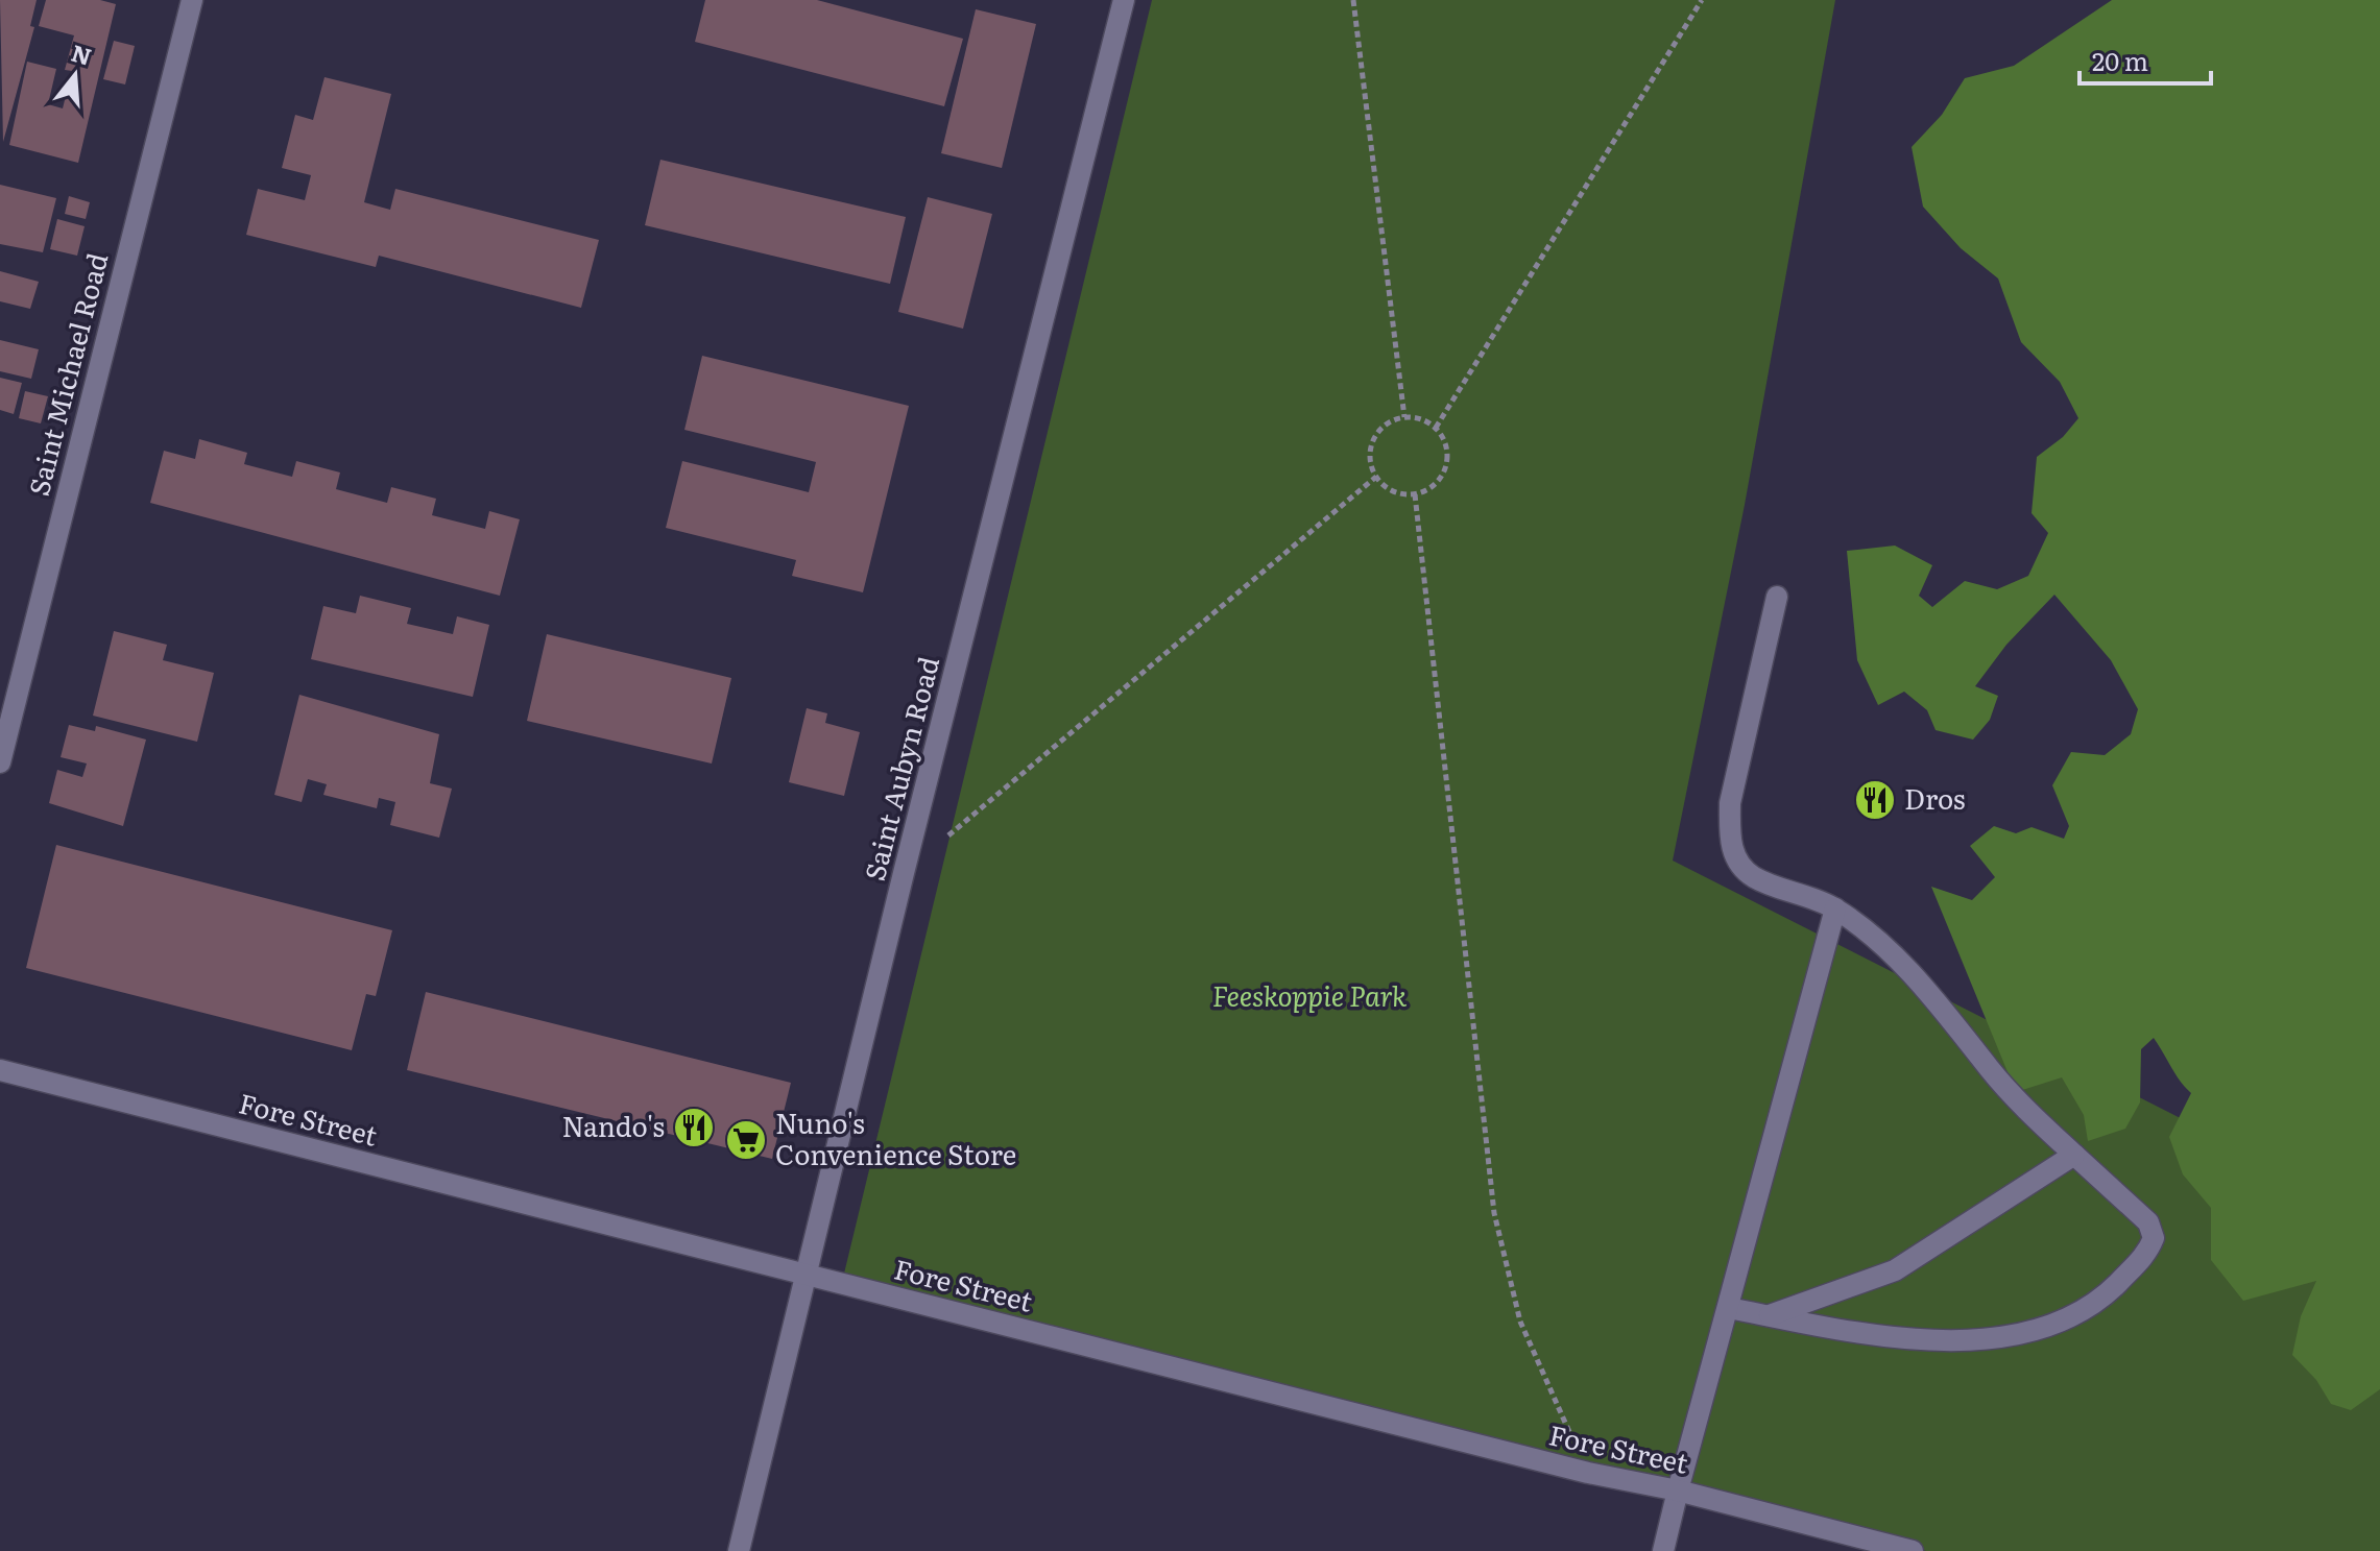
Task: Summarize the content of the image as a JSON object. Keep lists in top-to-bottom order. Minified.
{"streets":{"street":["Saint Michael Road","Saint Aubyn Road","Fore Street"]},"crossings":[["Saint Aubyn Road","Fore Street"]],"parks":["Feeskoppie Park"],"places":{"restaurant":["Dros","Nando's"],"supermarket":["Nuno's Convenience Store"]},"scale_bar":"20 m","north":"top"}
